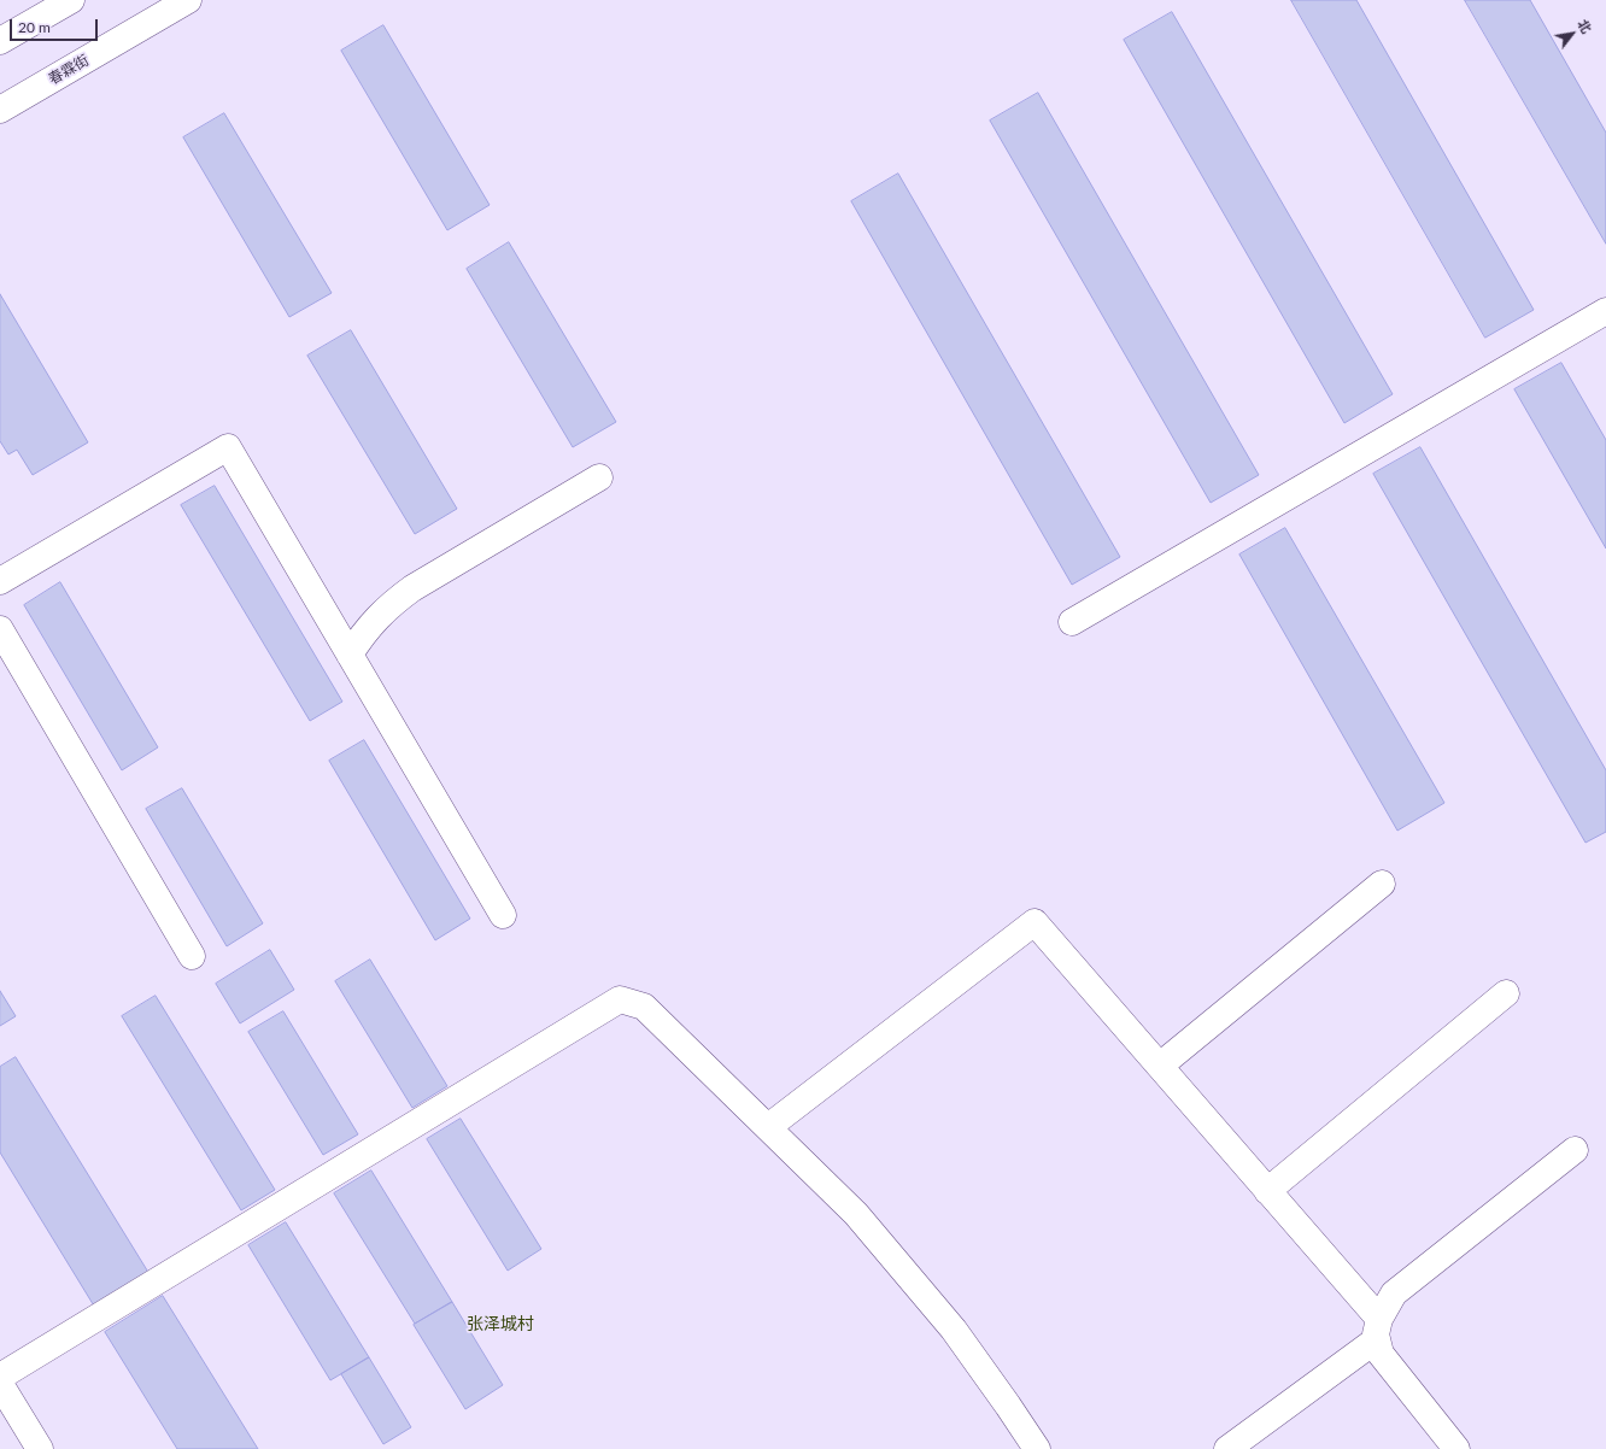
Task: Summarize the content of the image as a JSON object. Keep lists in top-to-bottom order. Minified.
{"streets":{"street":["春霖街"]},"districts":["张泽城村"],"scale_bar":"20 m","north":"top right"}
